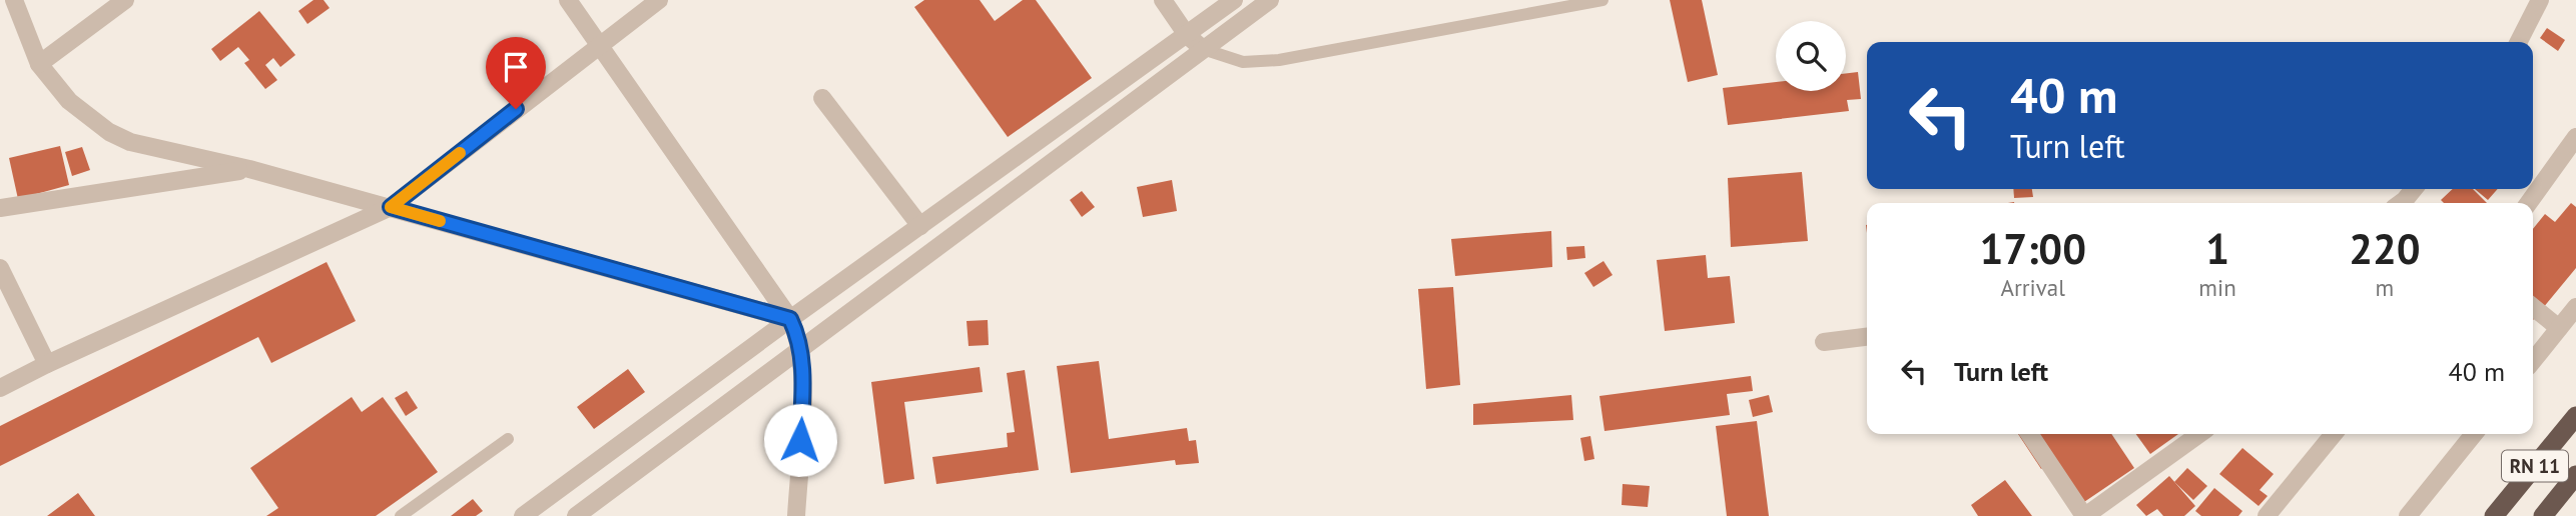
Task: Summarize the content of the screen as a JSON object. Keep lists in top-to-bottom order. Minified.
{"streets":{"highway":["RN 11"]},"page":{"turn":["40 m","Turn left"],"eta":["17:00","Arrival","1","min","220","m"],"list":[{"name":"Turn left","value":"40 m"}]}}
